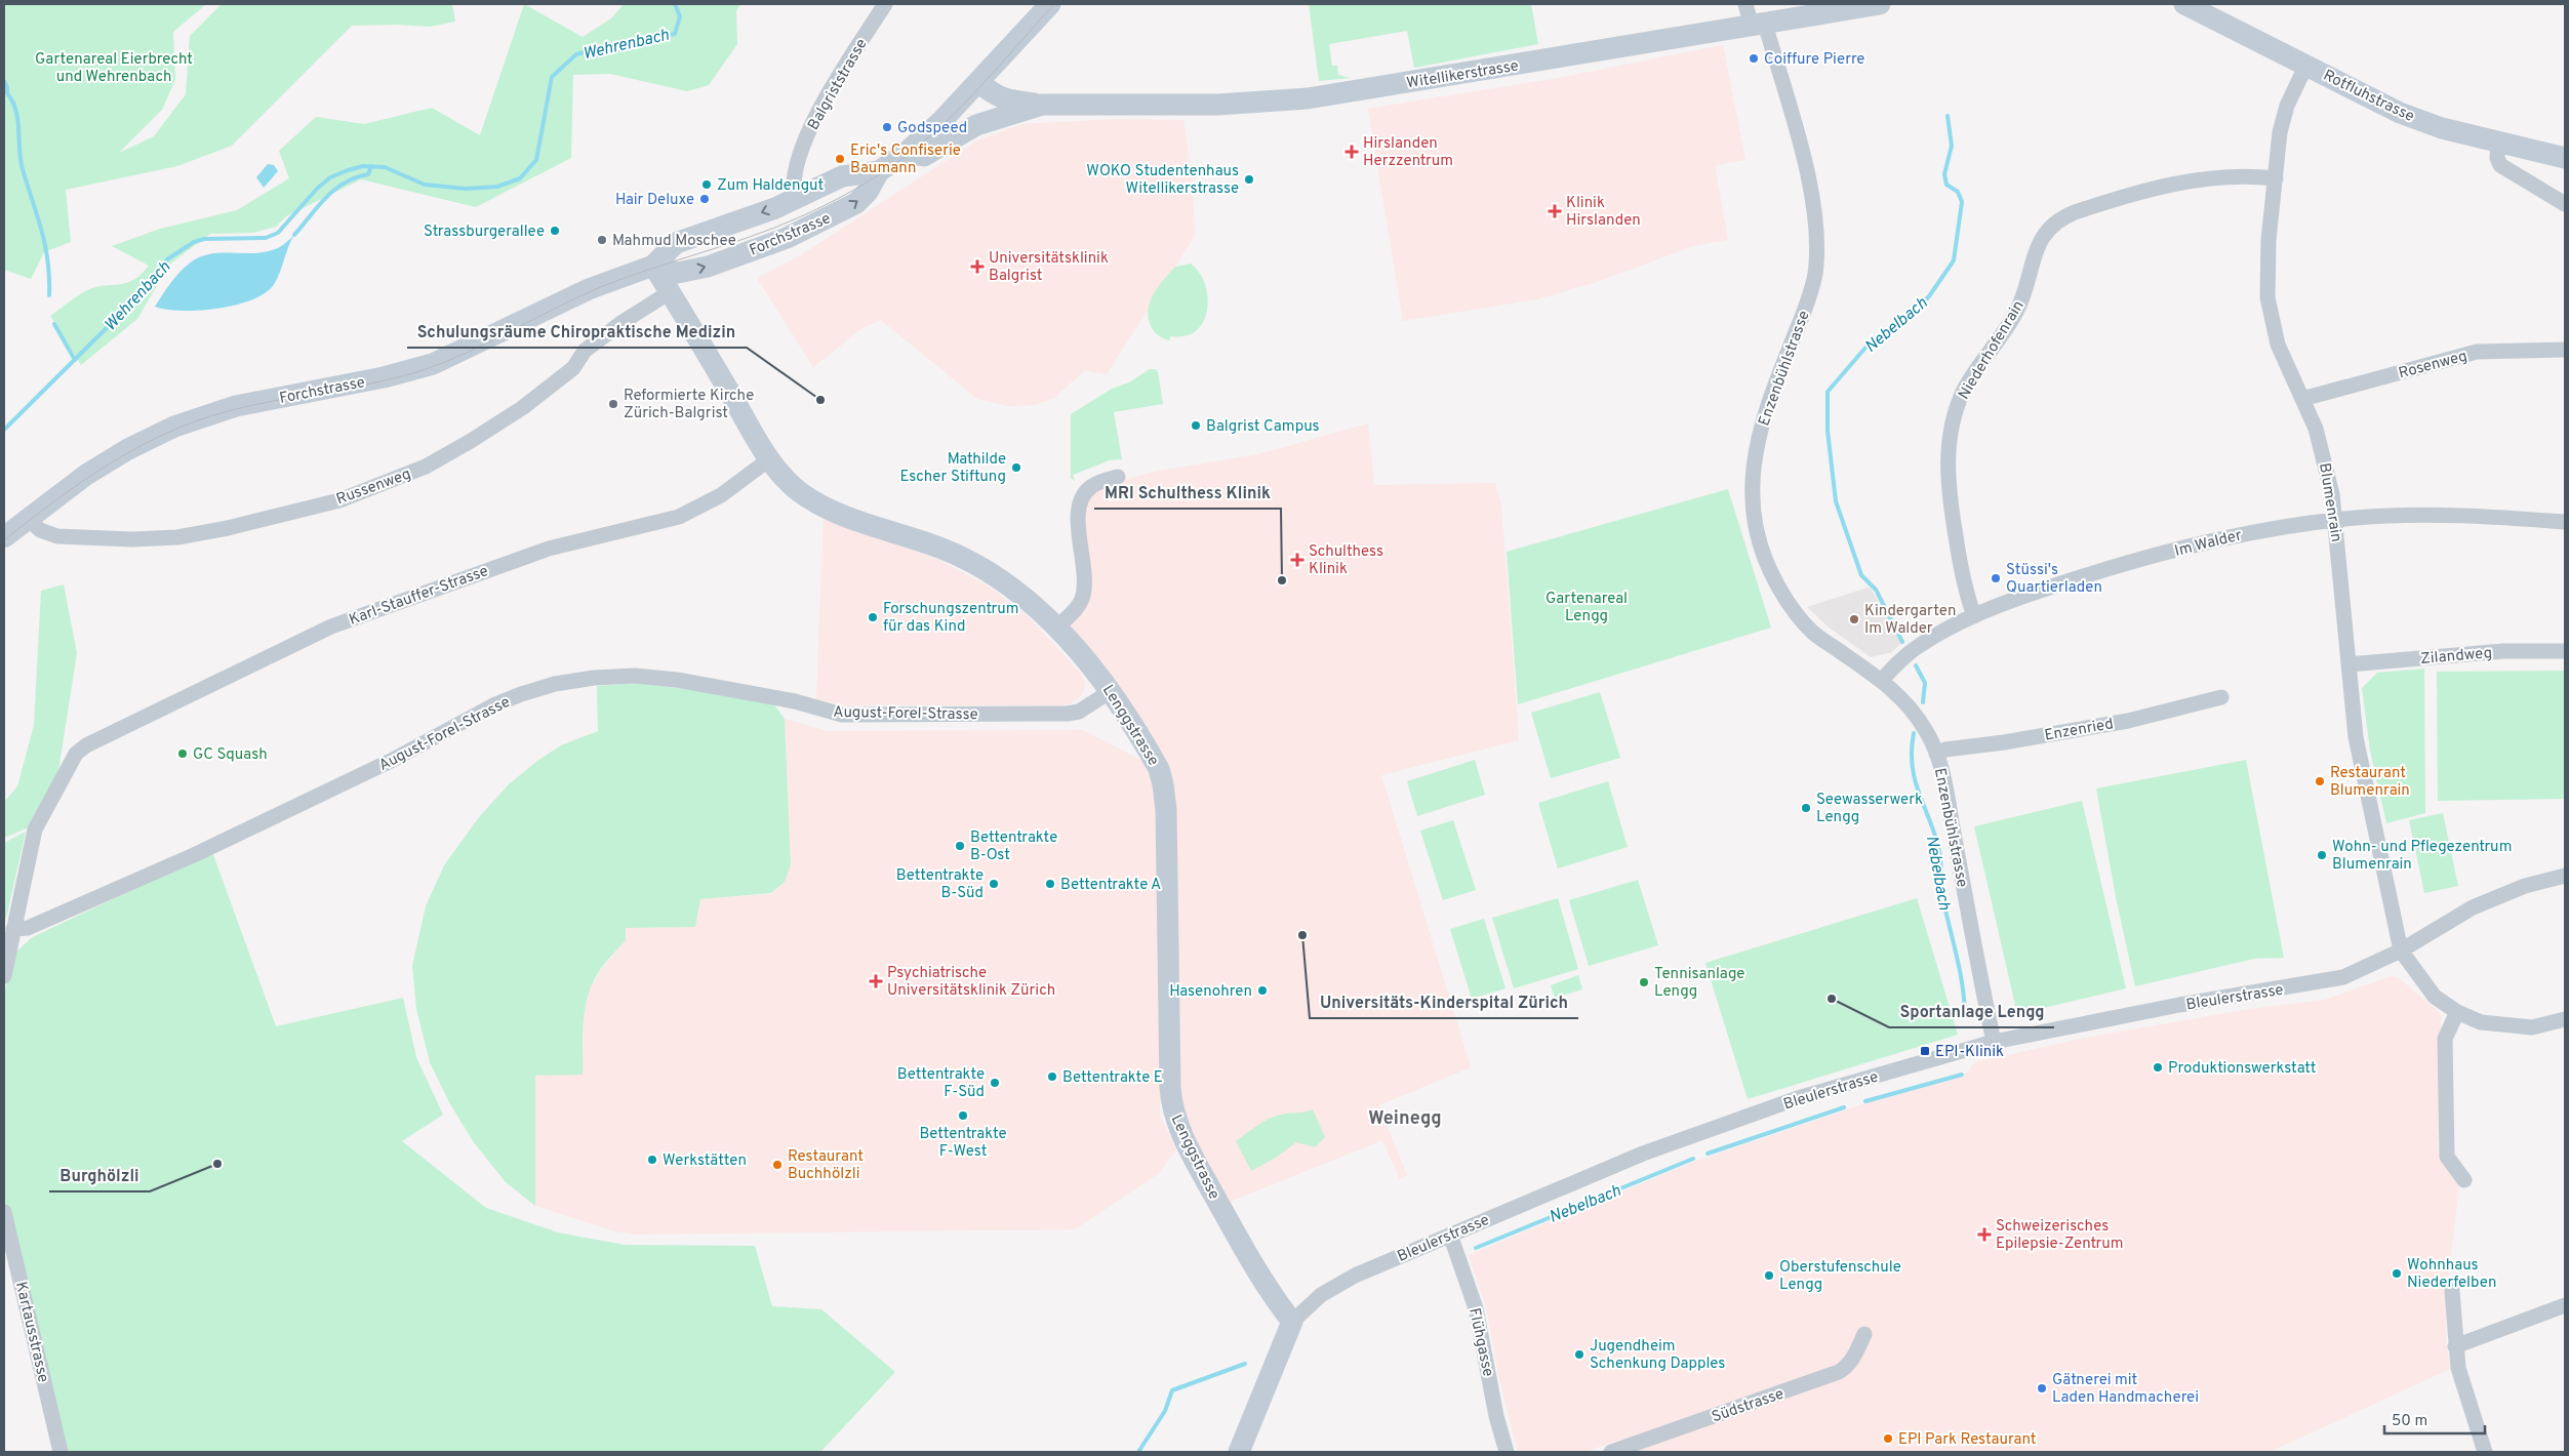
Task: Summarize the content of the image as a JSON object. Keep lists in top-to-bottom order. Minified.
{"streets":{"main road":["Witellikerstrasse","Rotfluhstrasse","Forchstrasse","Lenggstrasse"],"street":["Balgriststrasse","Niederhofenrain","Rosenweg","Enzenbühlstrasse","Russenweg","Blumenrain","Im Walder","Karl-Stauffer-Strasse","Zilandweg","August-Forel-Strasse","Enzenried","Bleulerstrasse","Kartausstrasse","Flühgasse","Südstrasse"]},"crossings":[["Witellikerstrasse","Forchstrasse"],["Witellikerstrasse","Enzenbühlstrasse"],["Balgriststrasse","Forchstrasse"],["Rotfluhstrasse","Blumenrain"],["Forchstrasse","Russenweg"],["Forchstrasse","Lenggstrasse"],["Niederhofenrain","Blumenrain"],["Niederhofenrain","Im Walder"],["Rosenweg","Blumenrain"],["Enzenbühlstrasse","Im Walder"],["Enzenbühlstrasse","Enzenried"],["Enzenbühlstrasse","Bleulerstrasse"],["Russenweg","Lenggstrasse"],["Blumenrain","Im Walder"],["Blumenrain","Zilandweg"],["Blumenrain","Bleulerstrasse"],["Karl-Stauffer-Strasse","August-Forel-Strasse"],["Karl-Stauffer-Strasse","Lenggstrasse"],["August-Forel-Strasse","Lenggstrasse"],["Lenggstrasse","Bleulerstrasse"],["Bleulerstrasse","Flühgasse"]],"districts":["Weinegg"],"water":["Wehrenbach","Nebelbach"],"parks":["Gartenareal Eierbrecht und Wehrenbach","Gartenareal Lengg"],"places":{"other":["Coiffure Pierre","Godspeed","Eric's Confiserie Baumann","WOKO Studentenhaus Witellikerstrasse","Zum Haldengut","Hair Deluxe","Strassburgerallee","Mahmud Moschee","Schulungsräume Chiropraktische Medizin","Reformierte Kirche Zürich-Balgrist","Balgrist Campus","Mathilde Escher Stiftung","Stüssi's Quartierladen","MRI Schulthess Klinik","Forschungszentrum für das Kind","Kindergarten Im Walder","GC Squash","Restaurant Blumenrain","Seewasserwerk Lengg","Bettentrakte B-Ost","Wohn- und Pflegezentrum Blumenrain","Bettentrakte B-Süd","Bettentrakte A","Universitäts-Kinderspital Zürich","Tennisanlage Lengg","Hasenohren","Sportanlage Lengg","Produktionswerkstatt","Bettentrakte E","Bettentrakte F-Süd","Bettentrakte F-West","Werkstätten","Burghölzli","Restaurant Buchhölzli","Wohnhaus Niederfelben","Oberstufenschule Lengg","Jugendheim Schenkung Dapples","Gätnerei mit Laden Handmacherei","EPI Park Restaurant"],"health":["Hirslanden Herzzentrum","Klinik Hirslanden","Universitätsklinik Balgrist","Schulthess Klinik","Psychiatrische Universitätsklinik Zürich","Schweizerisches Epilepsie-Zentrum"],"transit":["EPI-Klinik"]},"scale_bar":"50 m"}
